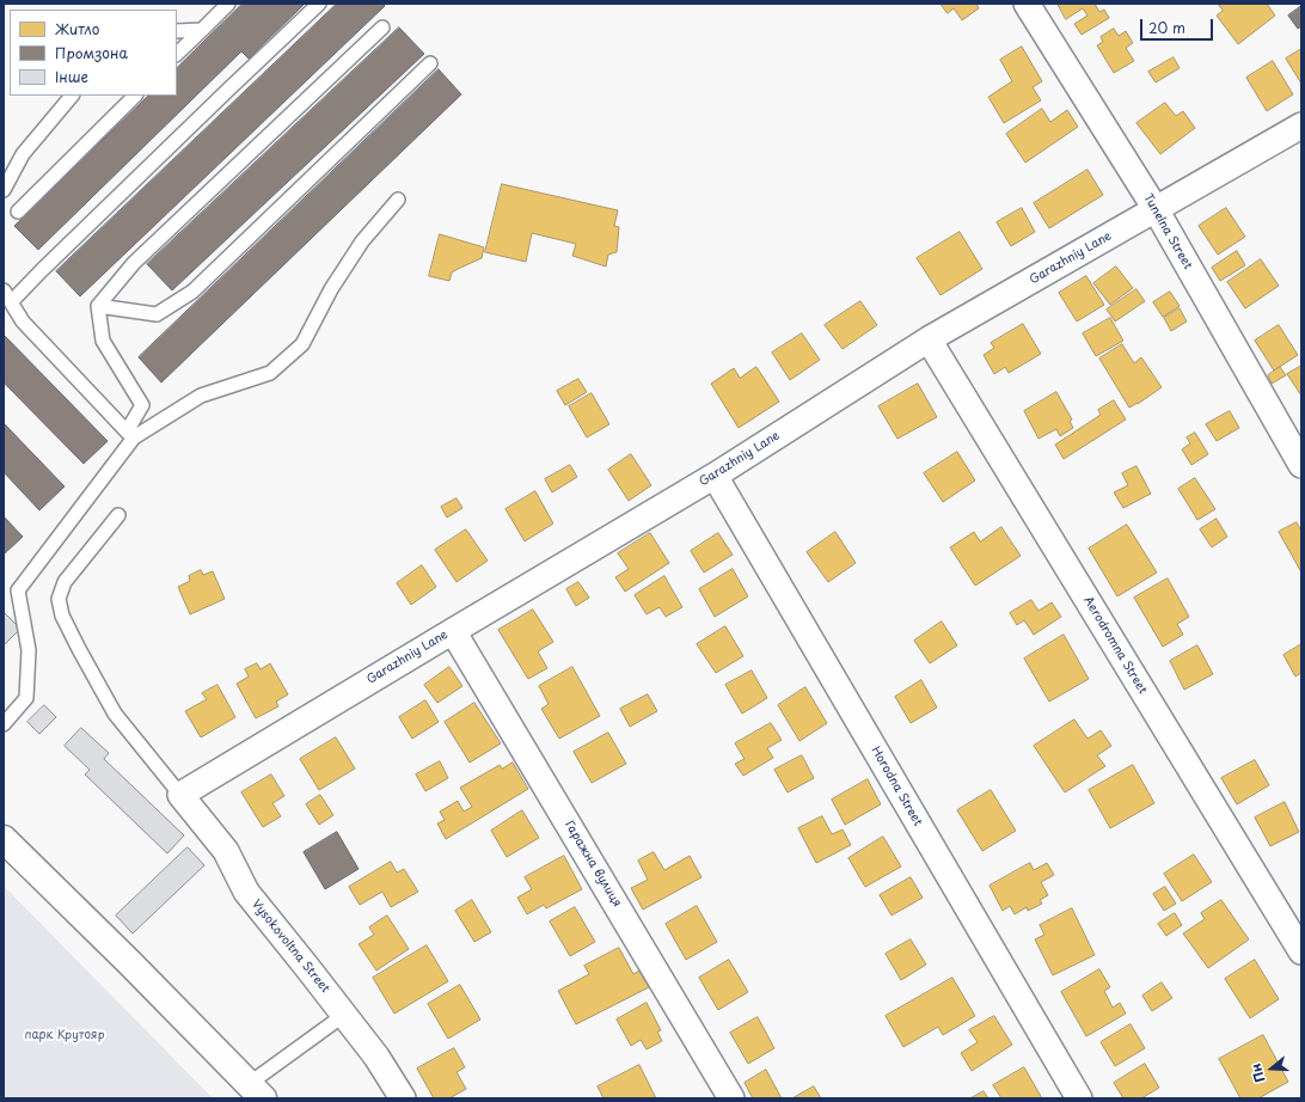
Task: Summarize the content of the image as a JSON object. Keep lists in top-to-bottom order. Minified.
{"streets":{"street":["Tunelna Street","Garazhniy Lane","Aerodromna Street","Horodna Street","Гаражна вулиця","Vysokovoltna Street"]},"crossings":[["Tunelna Street","Garazhniy Lane"],["Garazhniy Lane","Aerodromna Street"],["Garazhniy Lane","Horodna Street"],["Garazhniy Lane","Гаражна вулиця"],["Garazhniy Lane","Vysokovoltna Street"]],"parks":["парк Крутояр"],"legend":["Житло","Промзона","Інше"],"scale_bar":"20 m","north":"left"}
